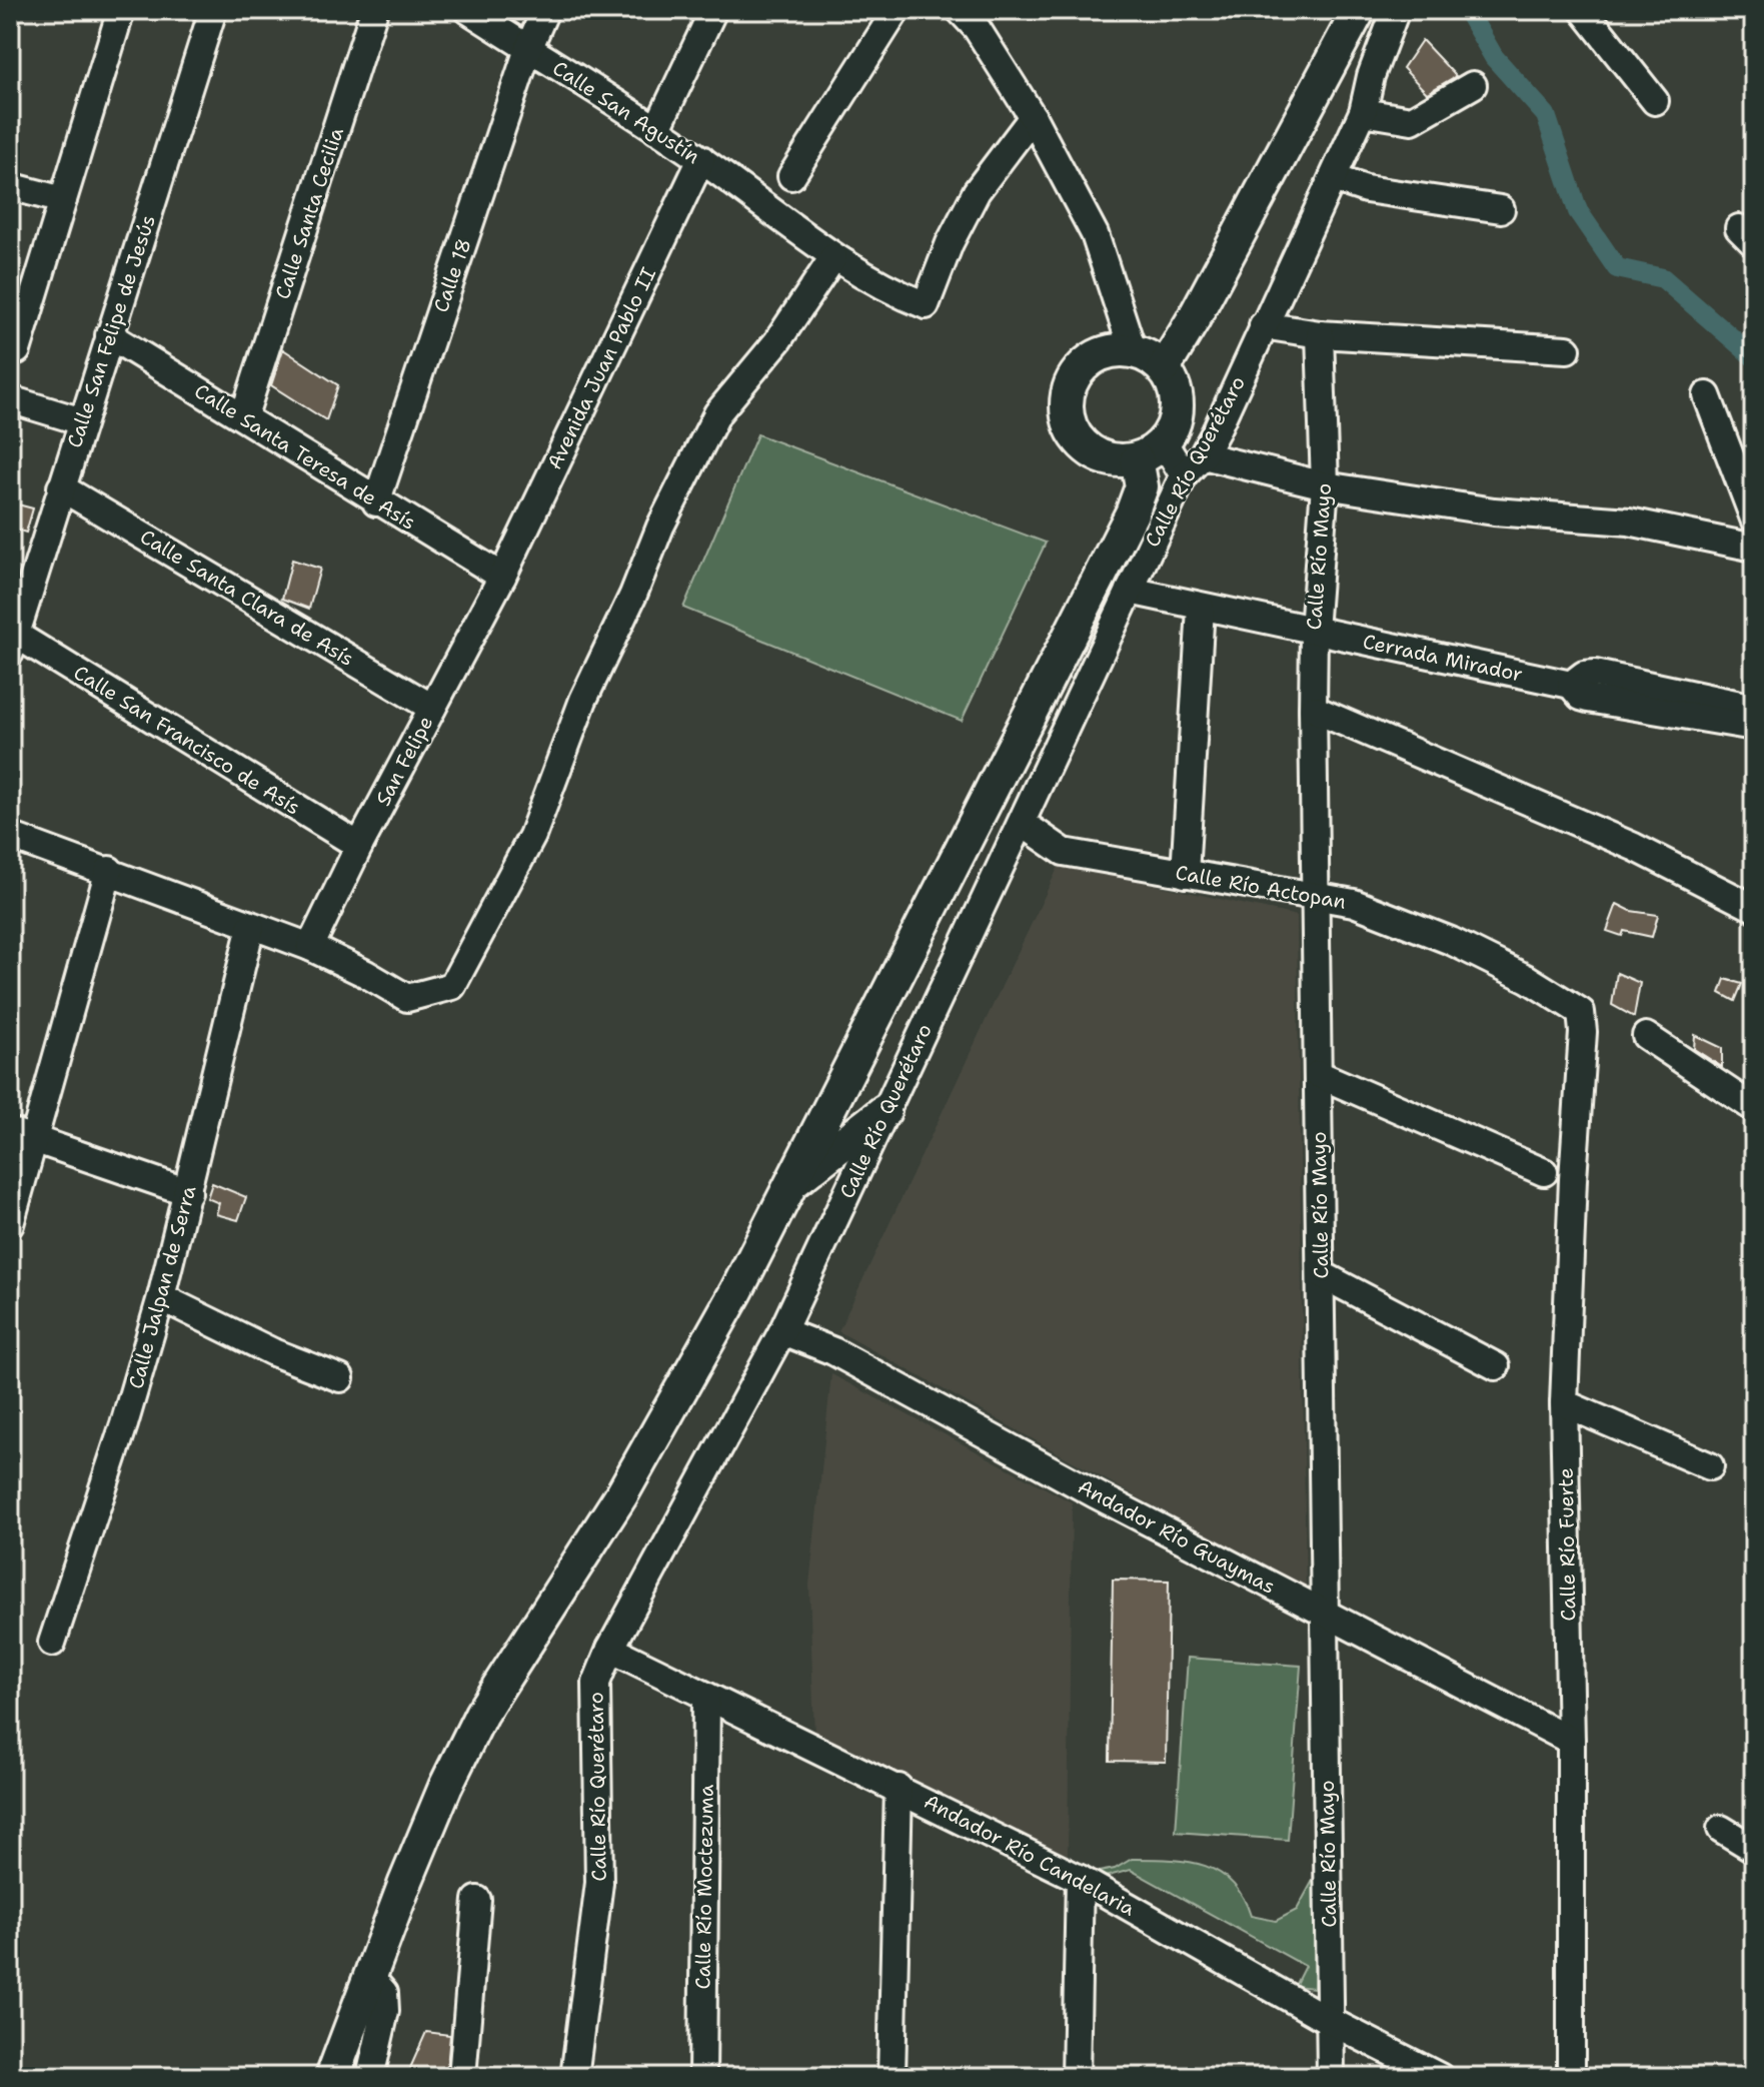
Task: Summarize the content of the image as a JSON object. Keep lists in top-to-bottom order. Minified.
{"streets":{"main road":["Calle Río Querétaro"],"street":["Calle San Agustín","Calle Santa Cecilia","Calle 18","Calle San Felipe de Jesús","Avenida Juan Pablo II","Calle Santa Teresa de Asís","Calle Río Mayo","Calle Santa Clara de Asís","Cerrada Mirador","Calle San Francisco de Asís","San Felipe","Calle Río Actopan","Calle Jalpan de Serra","Andador Río Guaymas","Calle Río Fuerte","Andador Río Candelaria","Calle Río Moctezuma"]},"crossings":[["Calle San Agustín","Calle 18"],["Calle San Agustín","Avenida Juan Pablo II"],["Calle Santa Cecilia","Calle Santa Teresa de Asís"],["Calle 18","Calle Santa Teresa de Asís"],["Calle San Felipe de Jesús","Calle Santa Teresa de Asís"],["Calle San Felipe de Jesús","Calle Santa Clara de Asís"],["Calle San Felipe de Jesús","Calle San Francisco de Asís"],["Avenida Juan Pablo II","Calle Santa Teresa de Asís"],["Avenida Juan Pablo II","San Felipe"],["Calle Santa Teresa de Asís","San Felipe"],["Calle Río Querétaro","Cerrada Mirador"],["Calle Río Querétaro","Calle Río Actopan"],["Calle Río Querétaro","Andador Río Guaymas"],["Calle Río Querétaro","Andador Río Candelaria"],["Calle Río Mayo","Cerrada Mirador"],["Calle Río Mayo","Calle Río Actopan"],["Calle Río Mayo","Andador Río Guaymas"],["Calle Río Mayo","Andador Río Candelaria"],["Calle Santa Clara de Asís","San Felipe"],["Calle San Francisco de Asís","San Felipe"],["Calle Río Actopan","Calle Río Fuerte"],["Andador Río Guaymas","Calle Río Fuerte"],["Andador Río Candelaria","Calle Río Moctezuma"]]}
